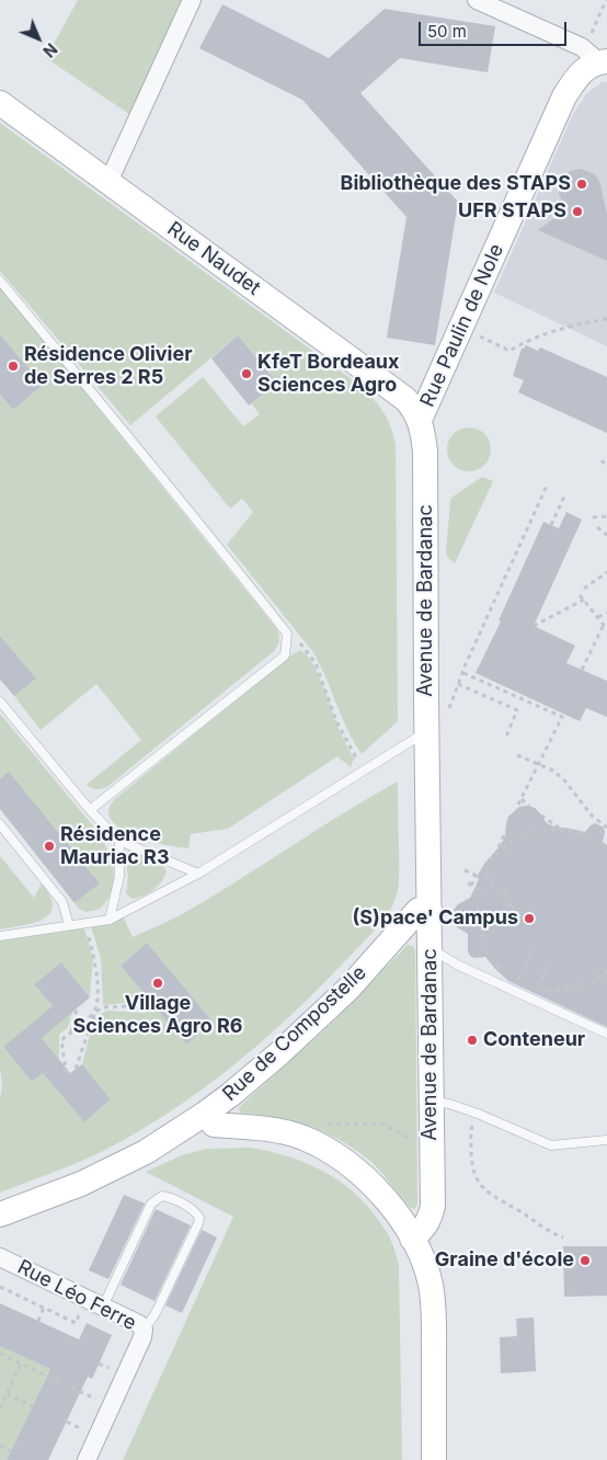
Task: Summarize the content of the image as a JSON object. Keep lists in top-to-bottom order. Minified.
{"streets":{"street":["Rue Naudet","Rue Paulin de Nole","Avenue de Bardanac","Rue de Compostelle","Rue Léo Ferre"]},"crossings":[["Rue Naudet","Rue Paulin de Nole"],["Rue Naudet","Avenue de Bardanac"],["Rue Paulin de Nole","Avenue de Bardanac"],["Avenue de Bardanac","Rue de Compostelle"]],"places":["Bibliothèque des STAPS","UFR STAPS","Résidence Olivier de Serres 2 R5","KfeT Bordeaux Sciences Agro","Résidence Mauriac R3","(S)pace' Campus","Village Sciences Agro R6","Conteneur","Graine d'école"],"scale_bar":"50 m","north":"bottom right"}
